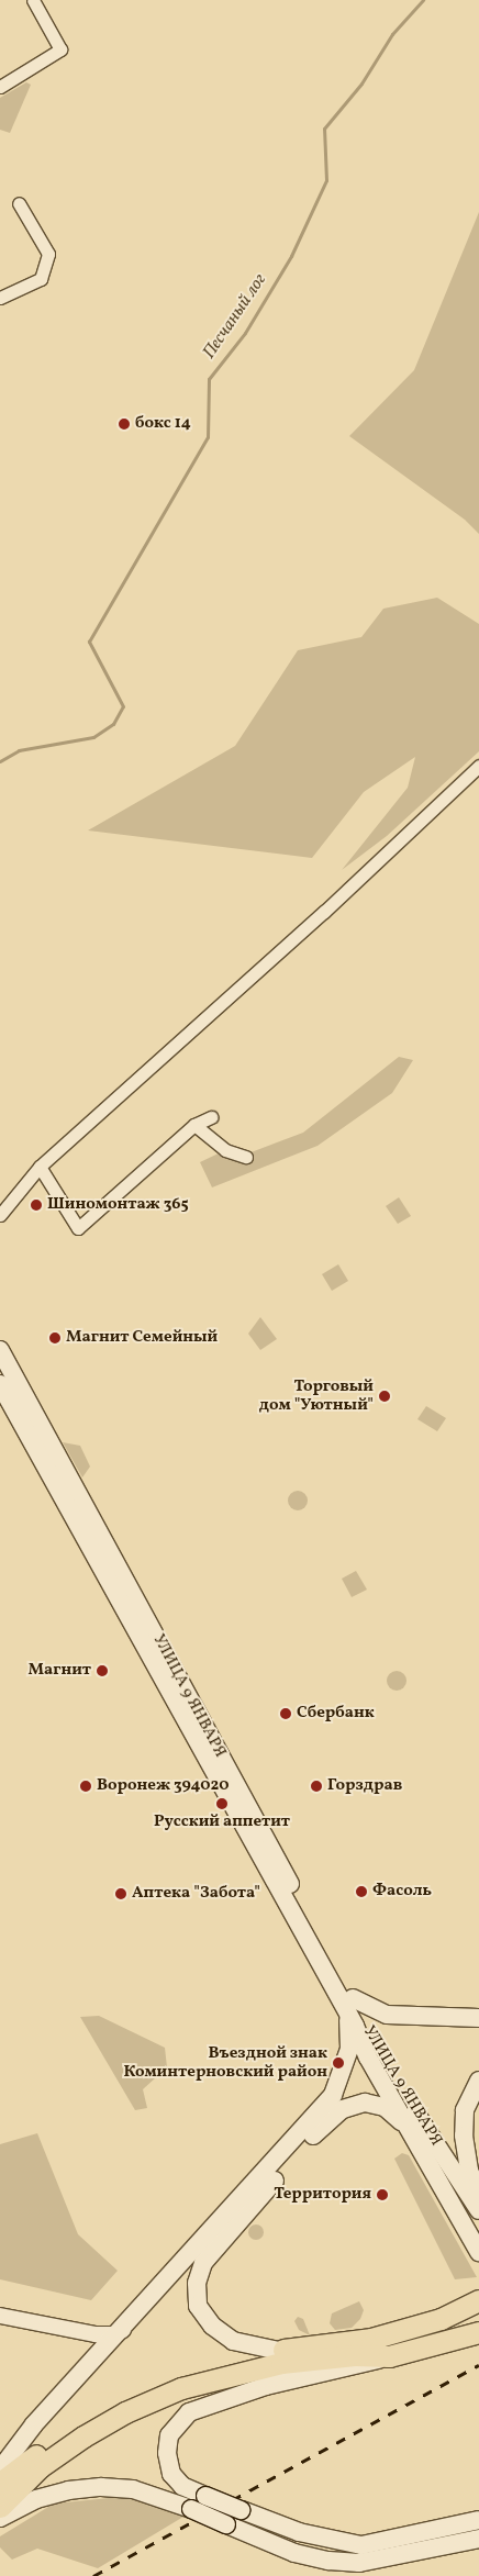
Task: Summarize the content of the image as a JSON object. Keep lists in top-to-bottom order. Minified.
{"streets":{"main road":["УЛИЦА 9 ЯНВАРЯ"]},"water":["Песчаный лог"],"places":["бокс 14","Шиномонтаж 365","Магнит Семейный","Торговый дом \"Уютный\"","Магнит","Сбербанк","Воронеж 394020","Горздрав","Русский аппетит","Фасоль","Аптека \"Забота\"","Въездной знак Коминтерновский район","Территория"]}
